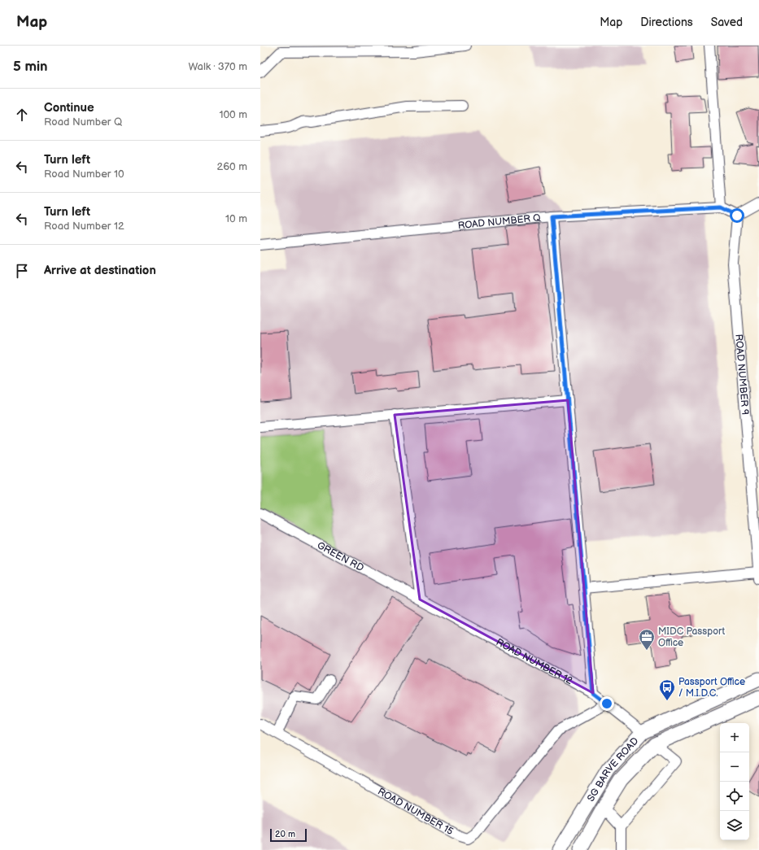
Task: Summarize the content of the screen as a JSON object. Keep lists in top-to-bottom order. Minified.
{"streets":{"main road":["SG BARVE ROAD"],"street":["ROAD NUMBER Q","ROAD NUMBER 9","GREEN RD","ROAD NUMBER 12","ROAD NUMBER 15"]},"crossings":[["ROAD NUMBER Q","ROAD NUMBER 9"],["GREEN RD","ROAD NUMBER 12"],["ROAD NUMBER 12","SG BARVE ROAD"],["ROAD NUMBER 12","ROAD NUMBER 15"]],"places":{"office":["MIDC Passport Office"],"bus stop":["Passport Office / M.I.D.C."]},"scale_bar":"20 m","page":{"header":"Map","nav":["Map","Directions","Saved"],"heading":["5 min","Walk · 370 m"],"list":[["Continue","Road Number Q","100 m"],["Turn left","Road Number 10","260 m"],["Turn left","Road Number 12","10 m"],"Arrive at destination"],"map_buttons":["+","−"],"scale":"20 m"}}
